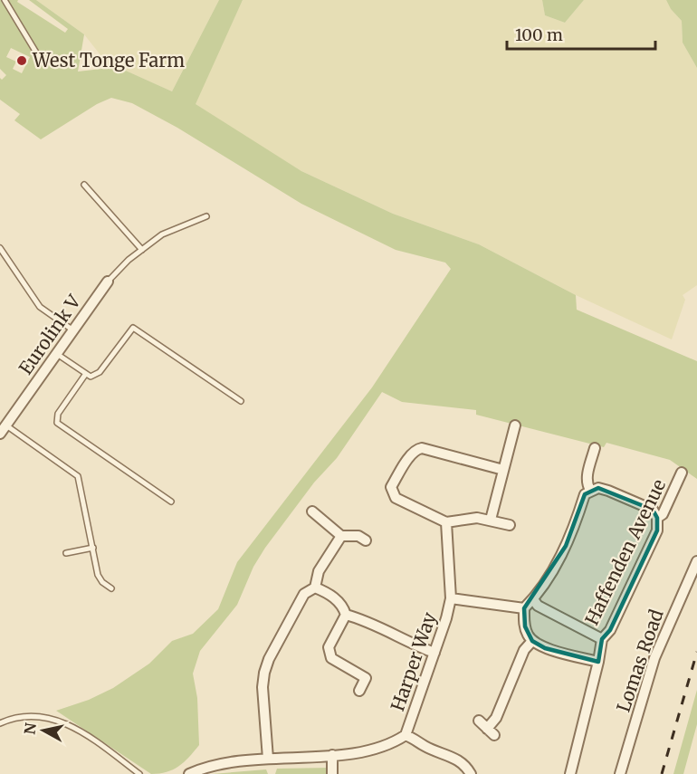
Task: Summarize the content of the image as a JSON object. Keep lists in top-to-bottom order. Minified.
{"streets":{"street":["Eurolink V","Haffenden Avenue","Lomas Road","Harper Way"]},"places":["West Tonge Farm"],"scale_bar":"100 m","north":"left"}
